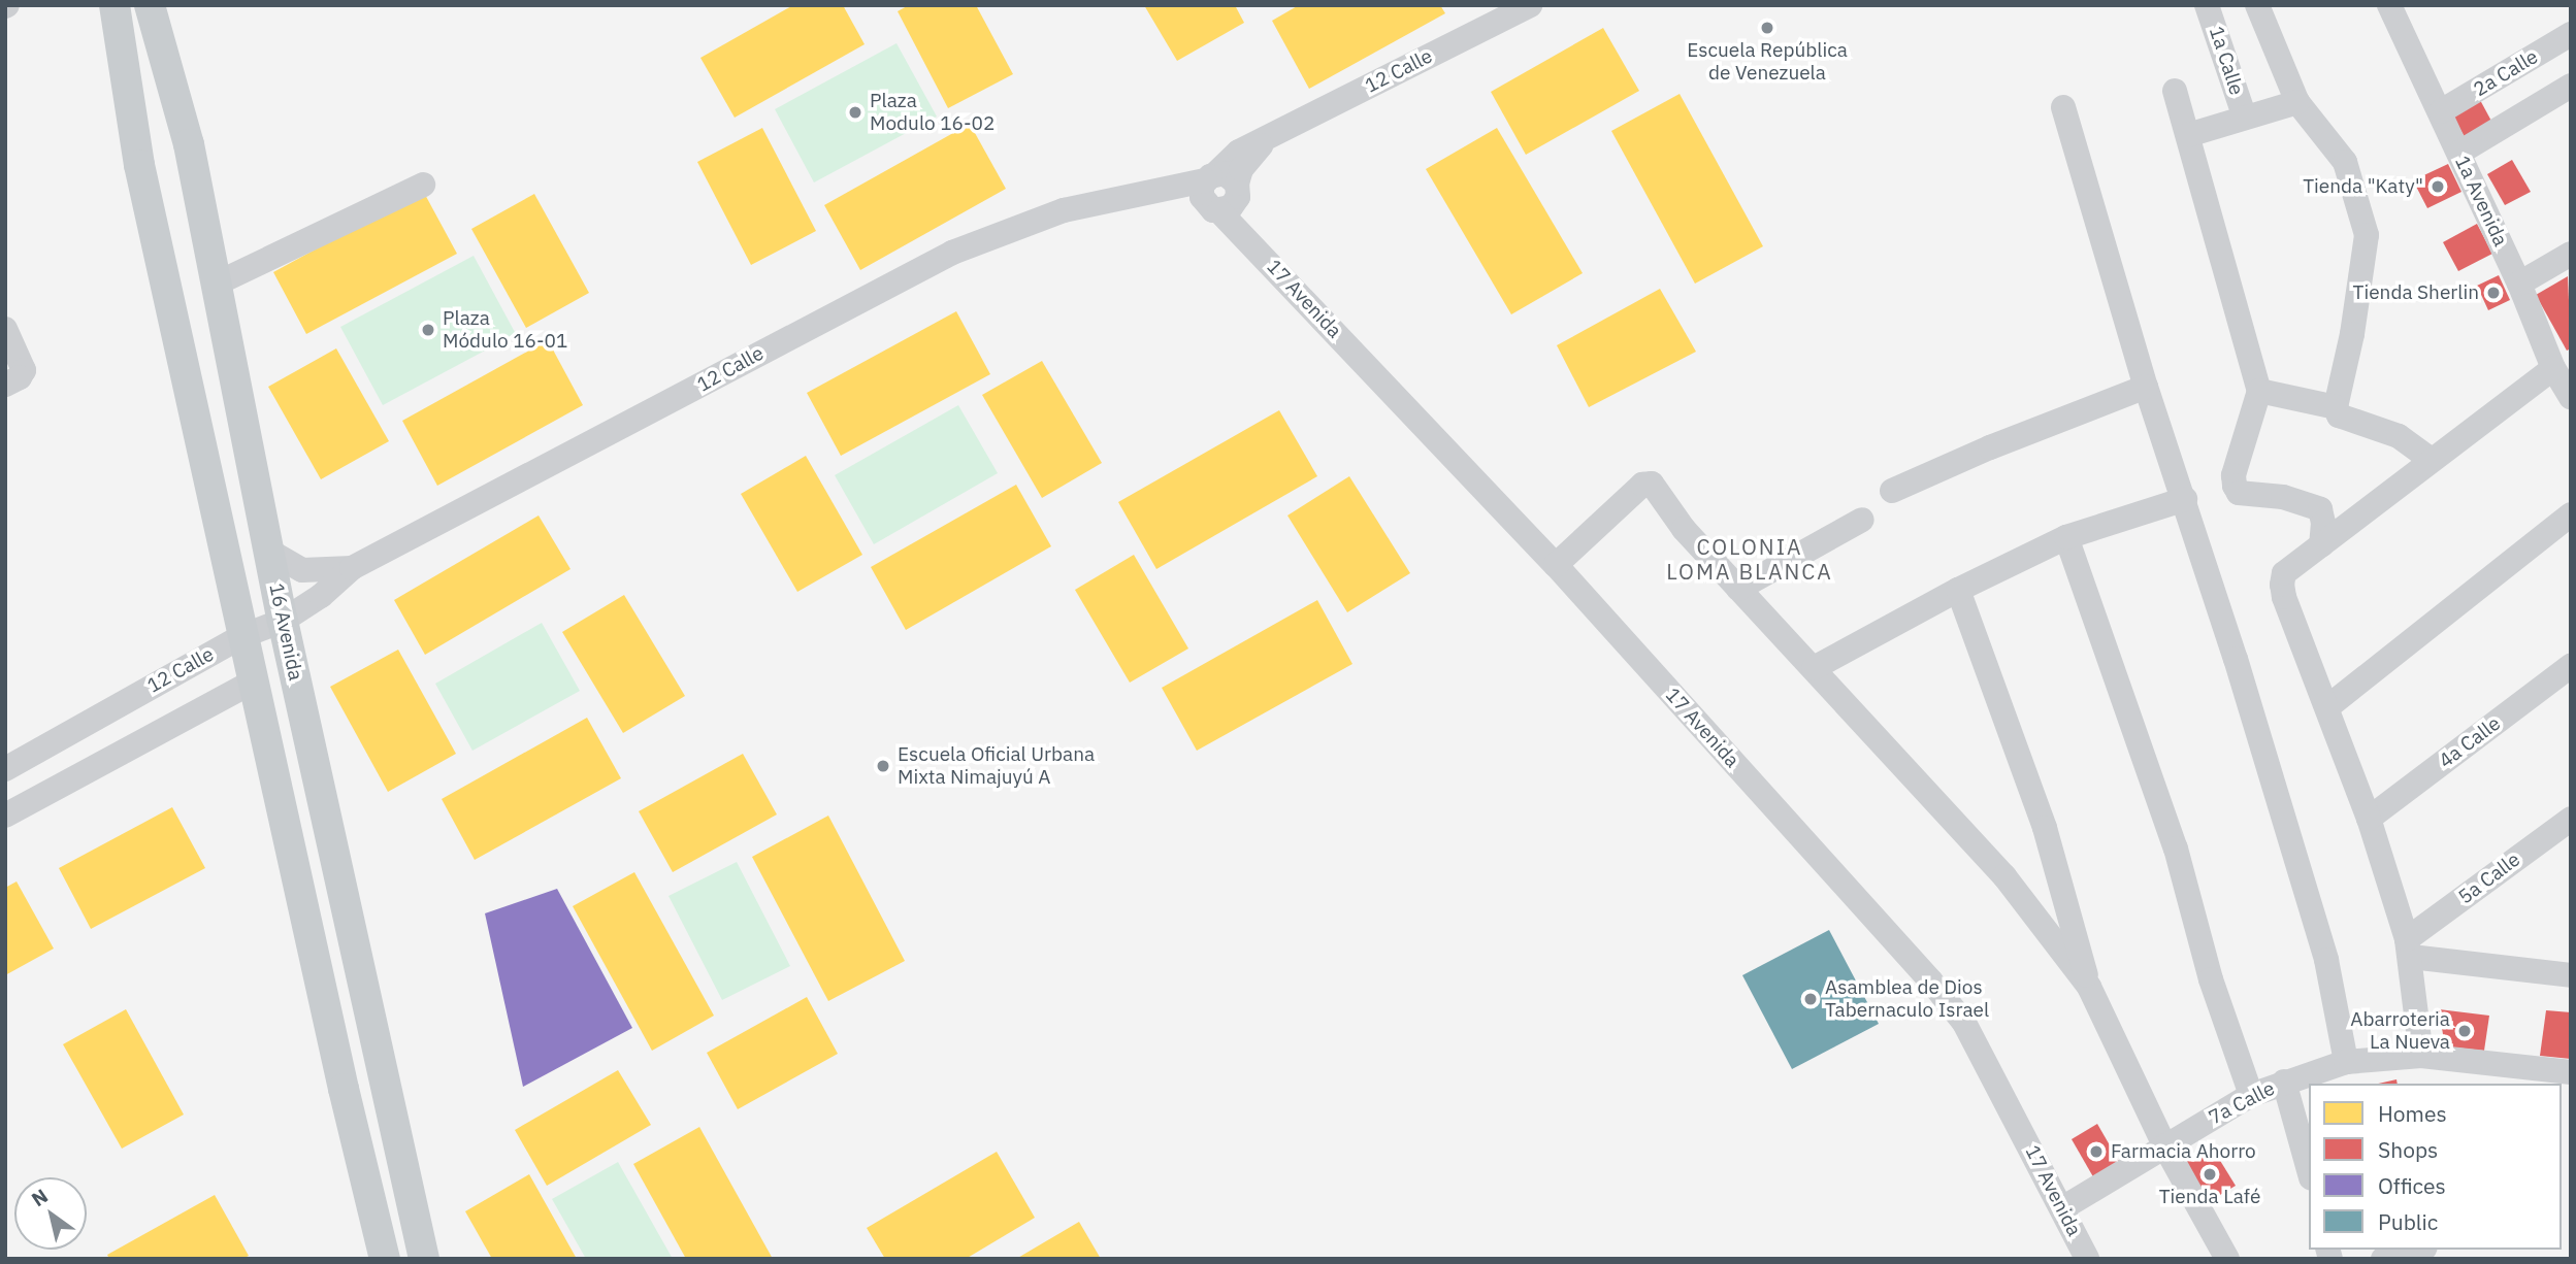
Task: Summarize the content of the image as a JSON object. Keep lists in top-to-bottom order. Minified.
{"streets":{"main road":["16 Avenida"],"street":["1a Calle","12 Calle","2a Calle","1a Avenida","17 Avenida","4a Calle","5a Calle","7a Calle"]},"crossings":[["12 Calle","17 Avenida"],["12 Calle","16 Avenida"],["2a Calle","1a Avenida"],["17 Avenida","7a Calle"]],"districts":["COLONIA LOMA BLANCA"],"places":["Escuela República de Venezuela","Plaza Modulo 16-02","Tienda \"Katy\"","Tienda Sherlin","Plaza Módulo 16-01","Escuela Oficial Urbana Mixta Nimajuyú A","Asamblea de Dios Tabernaculo Israel","Abarroteria La Nueva","Farmacia Ahorro","Tienda Lafé"],"legend":["Homes","Shops","Offices","Public"],"north":"top left"}
